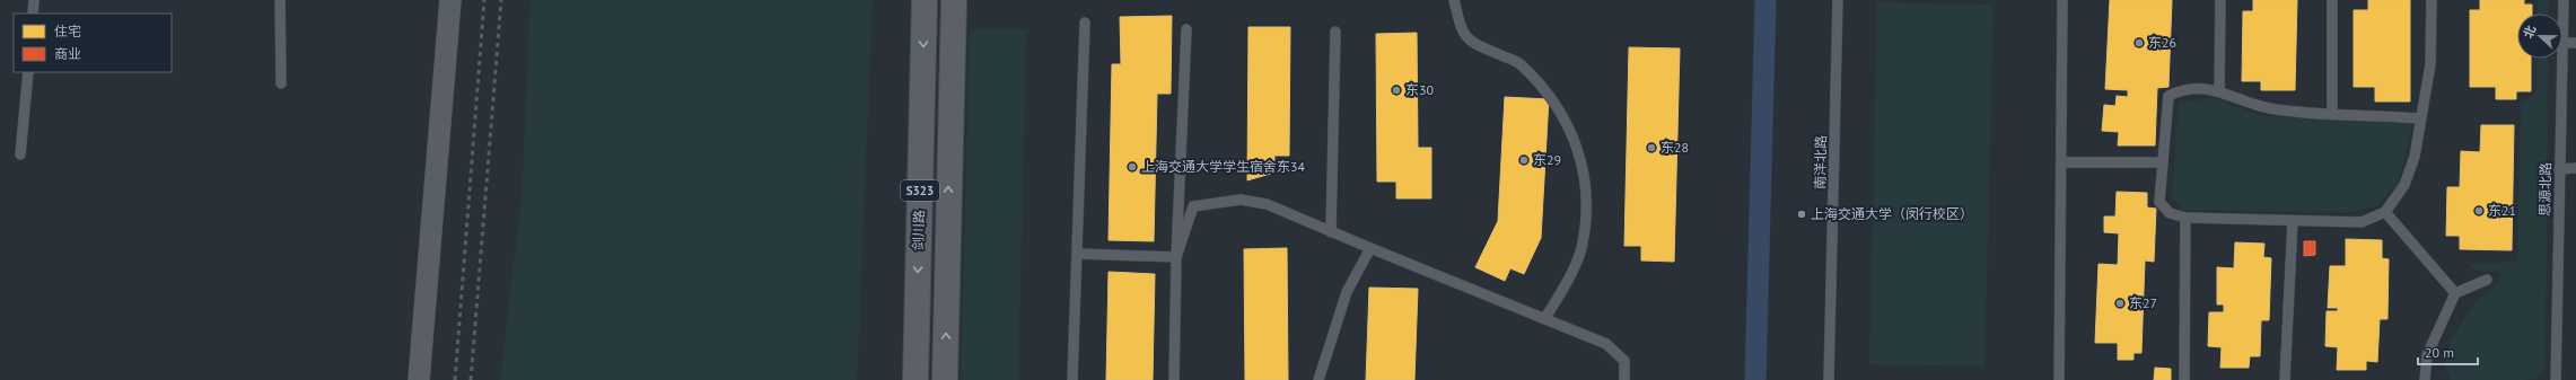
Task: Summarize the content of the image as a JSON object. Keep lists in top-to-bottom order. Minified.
{"streets":{"main road":["S323","剑川路"],"lane":["南洋北路","思源北路"]},"places":["东26","东30","东28","东29","上海交通大学学生宿舍东34","东21","上海交通大学（闵行校区）","东27"],"legend":["住宅","商业"],"scale_bar":"20 m","north":"left"}
